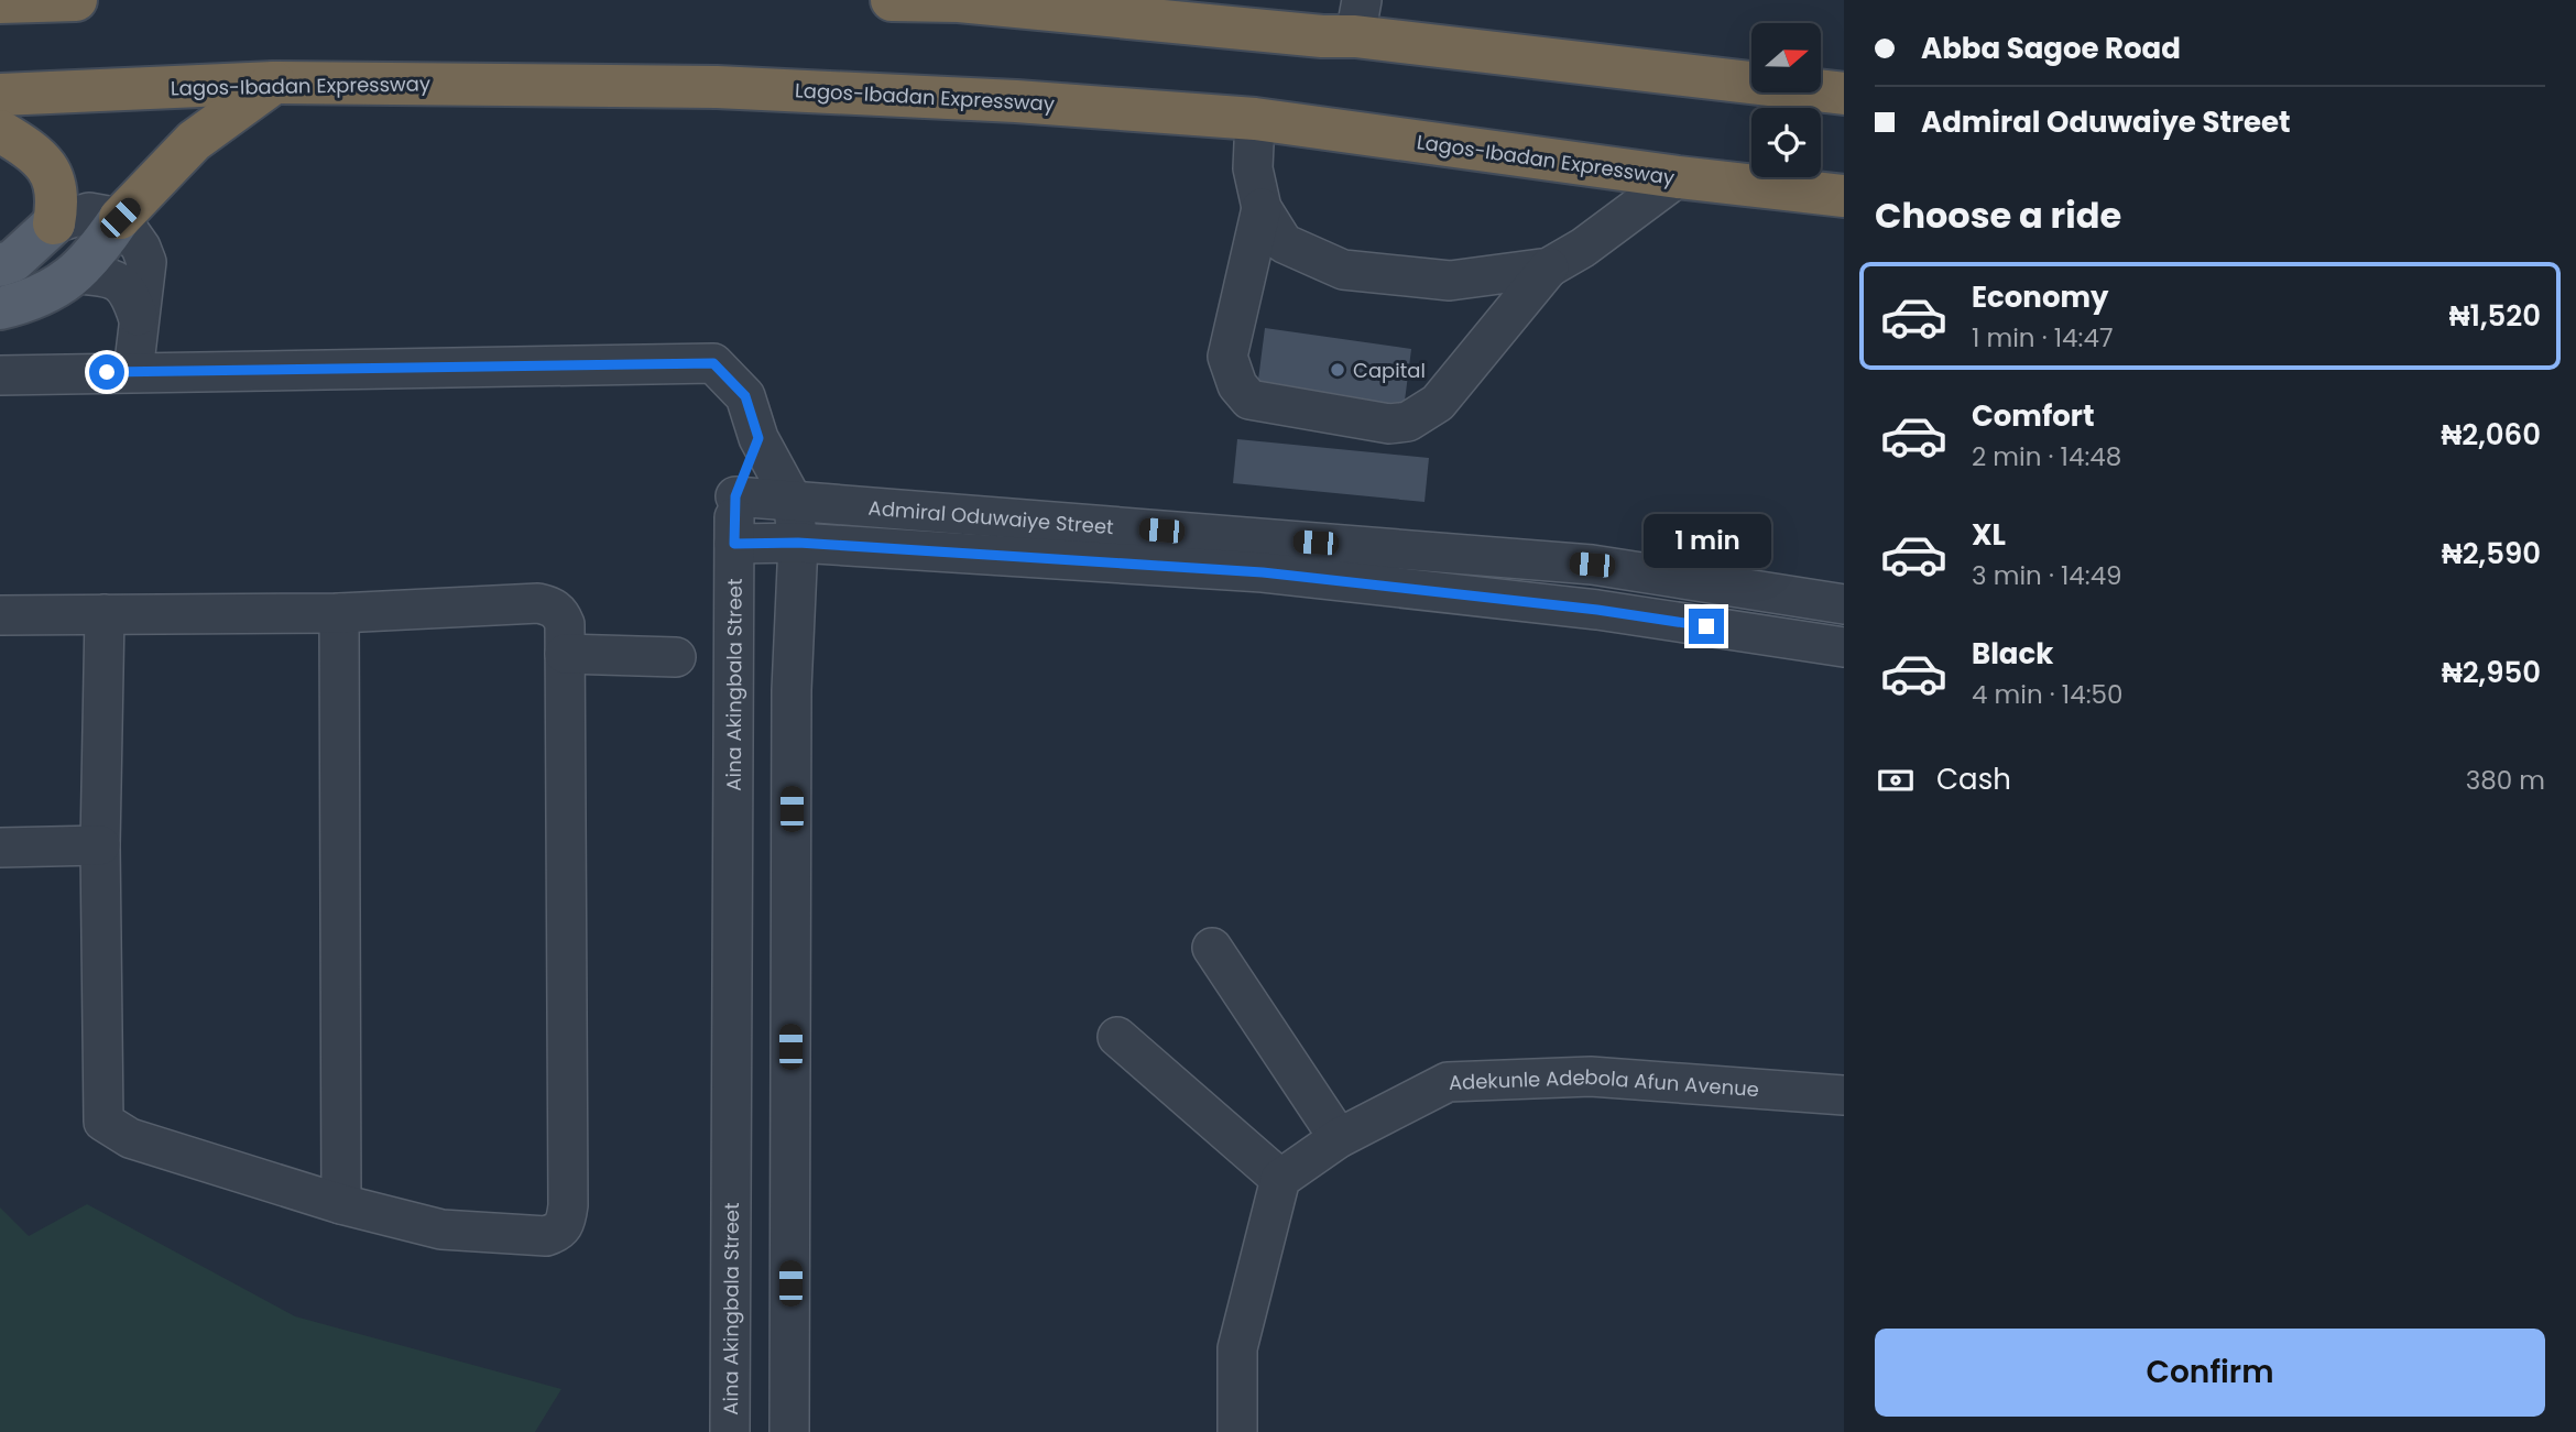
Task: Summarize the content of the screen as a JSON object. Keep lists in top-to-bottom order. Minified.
{"streets":{"highway":["Lagos-Ibadan Expressway"],"street":["Admiral Oduwaiye Street","Aina Akingbala Street","Adekunle Adebola Afun Avenue"]},"crossings":[["Admiral Oduwaiye Street","Aina Akingbala Street"]],"places":["Capital"],"north":"right","page":{"banner":["Abba Sagoe Road","Admiral Oduwaiye Street"],"heading":"Choose a ride","list":[{"name":"Economy","note":"1 min · 14:47","value":"₦1,520"},{"name":"Comfort","note":"2 min · 14:48","value":"₦2,060"},{"name":"XL","note":"3 min · 14:49","value":"₦2,590"},{"name":"Black","note":"4 min · 14:50","value":"₦2,950"}],"bubble":"1 min","pay":["Cash","380 m"],"buttons":"Confirm"}}
